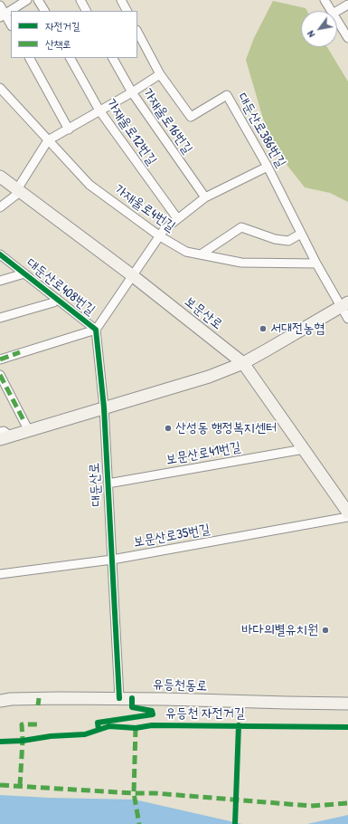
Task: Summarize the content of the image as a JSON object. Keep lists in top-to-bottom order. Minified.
{"streets":{"main road":["보문산로","유등천동로"],"street":["가재울로16번길","대둔산로386번길","가재울로12번길","가재울로4번길","대둔산로408번길","보문산로41번길","대둔산로","보문산로35번길"],"cycle path":["유등천 자전거길"]},"crossings":[["대둔산로386번길","가재울로4번길"],["대둔산로408번길","대둔산로"],["보문산로","보문산로41번길"],["보문산로41번길","대둔산로"],["대둔산로","보문산로35번길"],["대둔산로","유등천동로"]],"places":["서대전농협","산성동 행정복지센터","바다의별유치원"],"legend":["자전거길","산책로"],"north":"bottom left"}
